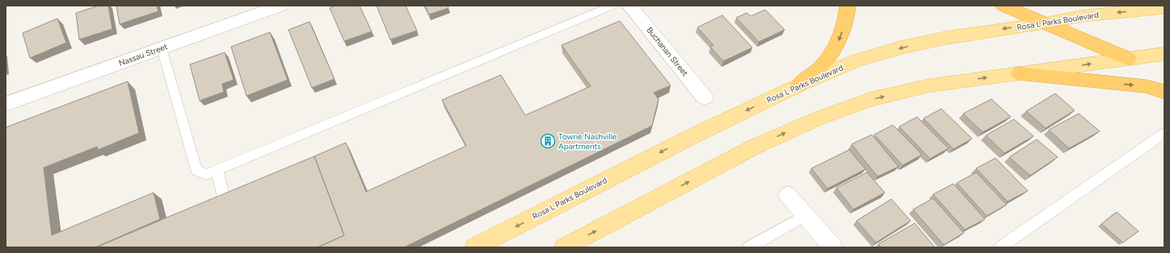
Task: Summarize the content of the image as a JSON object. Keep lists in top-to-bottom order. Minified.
{"streets":{"main road":["Rosa L Parks Boulevard"],"street":["Buchanan Street","Nassau Street"]},"places":{"building":["Towne Nashville Apartments"]}}
